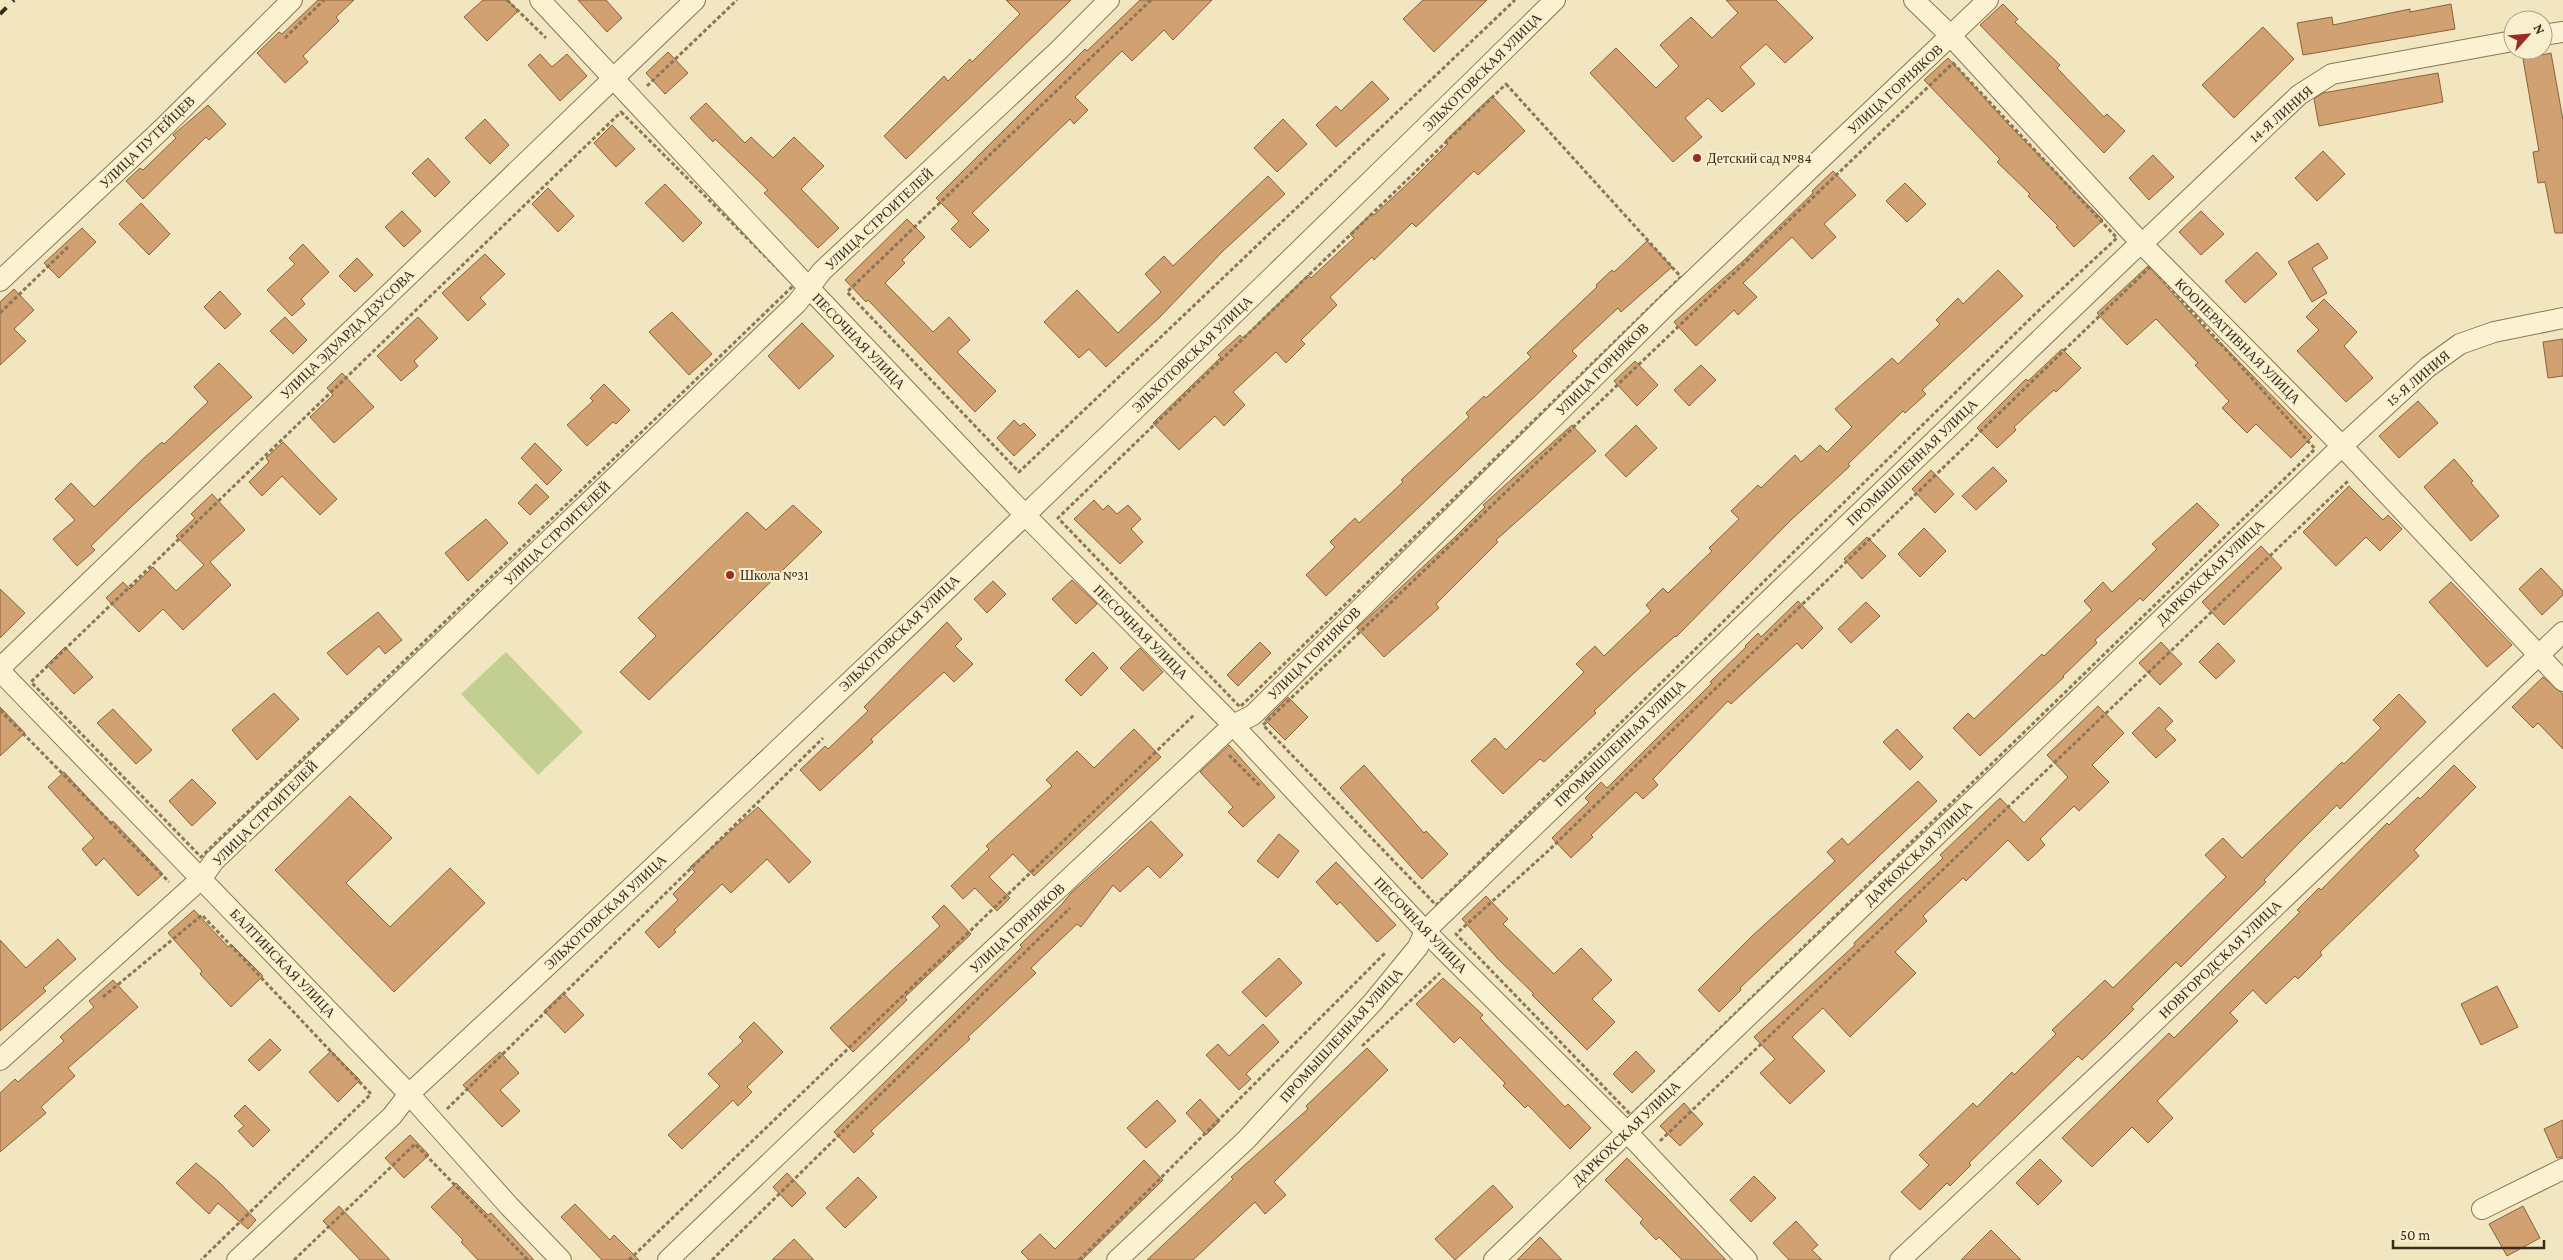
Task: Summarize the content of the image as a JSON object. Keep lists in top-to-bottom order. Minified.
{"streets":{"street":["ЭЛЬХОТОВСКАЯ УЛИЦА","УЛИЦА ГОРНЯКОВ","14-Я ЛИНИЯ","УЛИЦА ПУТЕЙЦЕВ","УЛИЦА СТРОИТЕЛЕЙ","УЛИЦА ЭДУАРДА ДЗУСОВА","ПЕСОЧНАЯ УЛИЦА","КООПЕРАТИВНАЯ УЛИЦА","15-Я ЛИНИЯ","ПРОМЫШЛЕННАЯ УЛИЦА","ДАРКОХСКАЯ УЛИЦА","НОВГОРОДСКАЯ УЛИЦА","БАЛТИНСКАЯ УЛИЦА"]},"crossings":[["ЭЛЬХОТОВСКАЯ УЛИЦА","ПЕСОЧНАЯ УЛИЦА"],["ЭЛЬХОТОВСКАЯ УЛИЦА","БАЛТИНСКАЯ УЛИЦА"],["УЛИЦА ГОРНЯКОВ","ПЕСОЧНАЯ УЛИЦА"],["УЛИЦА ГОРНЯКОВ","КООПЕРАТИВНАЯ УЛИЦА"],["14-Я ЛИНИЯ","КООПЕРАТИВНАЯ УЛИЦА"],["14-Я ЛИНИЯ","ПРОМЫШЛЕННАЯ УЛИЦА"],["УЛИЦА СТРОИТЕЛЕЙ","ПЕСОЧНАЯ УЛИЦА"],["УЛИЦА СТРОИТЕЛЕЙ","БАЛТИНСКАЯ УЛИЦА"],["УЛИЦА ЭДУАРДА ДЗУСОВА","ПЕСОЧНАЯ УЛИЦА"],["УЛИЦА ЭДУАРДА ДЗУСОВА","БАЛТИНСКАЯ УЛИЦА"],["ПЕСОЧНАЯ УЛИЦА","ПРОМЫШЛЕННАЯ УЛИЦА"],["ПЕСОЧНАЯ УЛИЦА","ДАРКОХСКАЯ УЛИЦА"],["КООПЕРАТИВНАЯ УЛИЦА","15-Я ЛИНИЯ"],["КООПЕРАТИВНАЯ УЛИЦА","ПРОМЫШЛЕННАЯ УЛИЦА"],["КООПЕРАТИВНАЯ УЛИЦА","ДАРКОХСКАЯ УЛИЦА"],["КООПЕРАТИВНАЯ УЛИЦА","НОВГОРОДСКАЯ УЛИЦА"],["15-Я ЛИНИЯ","ДАРКОХСКАЯ УЛИЦА"]],"places":["Детский сад №84","Школа №31"],"scale_bar":"50 m","north":"top right"}
